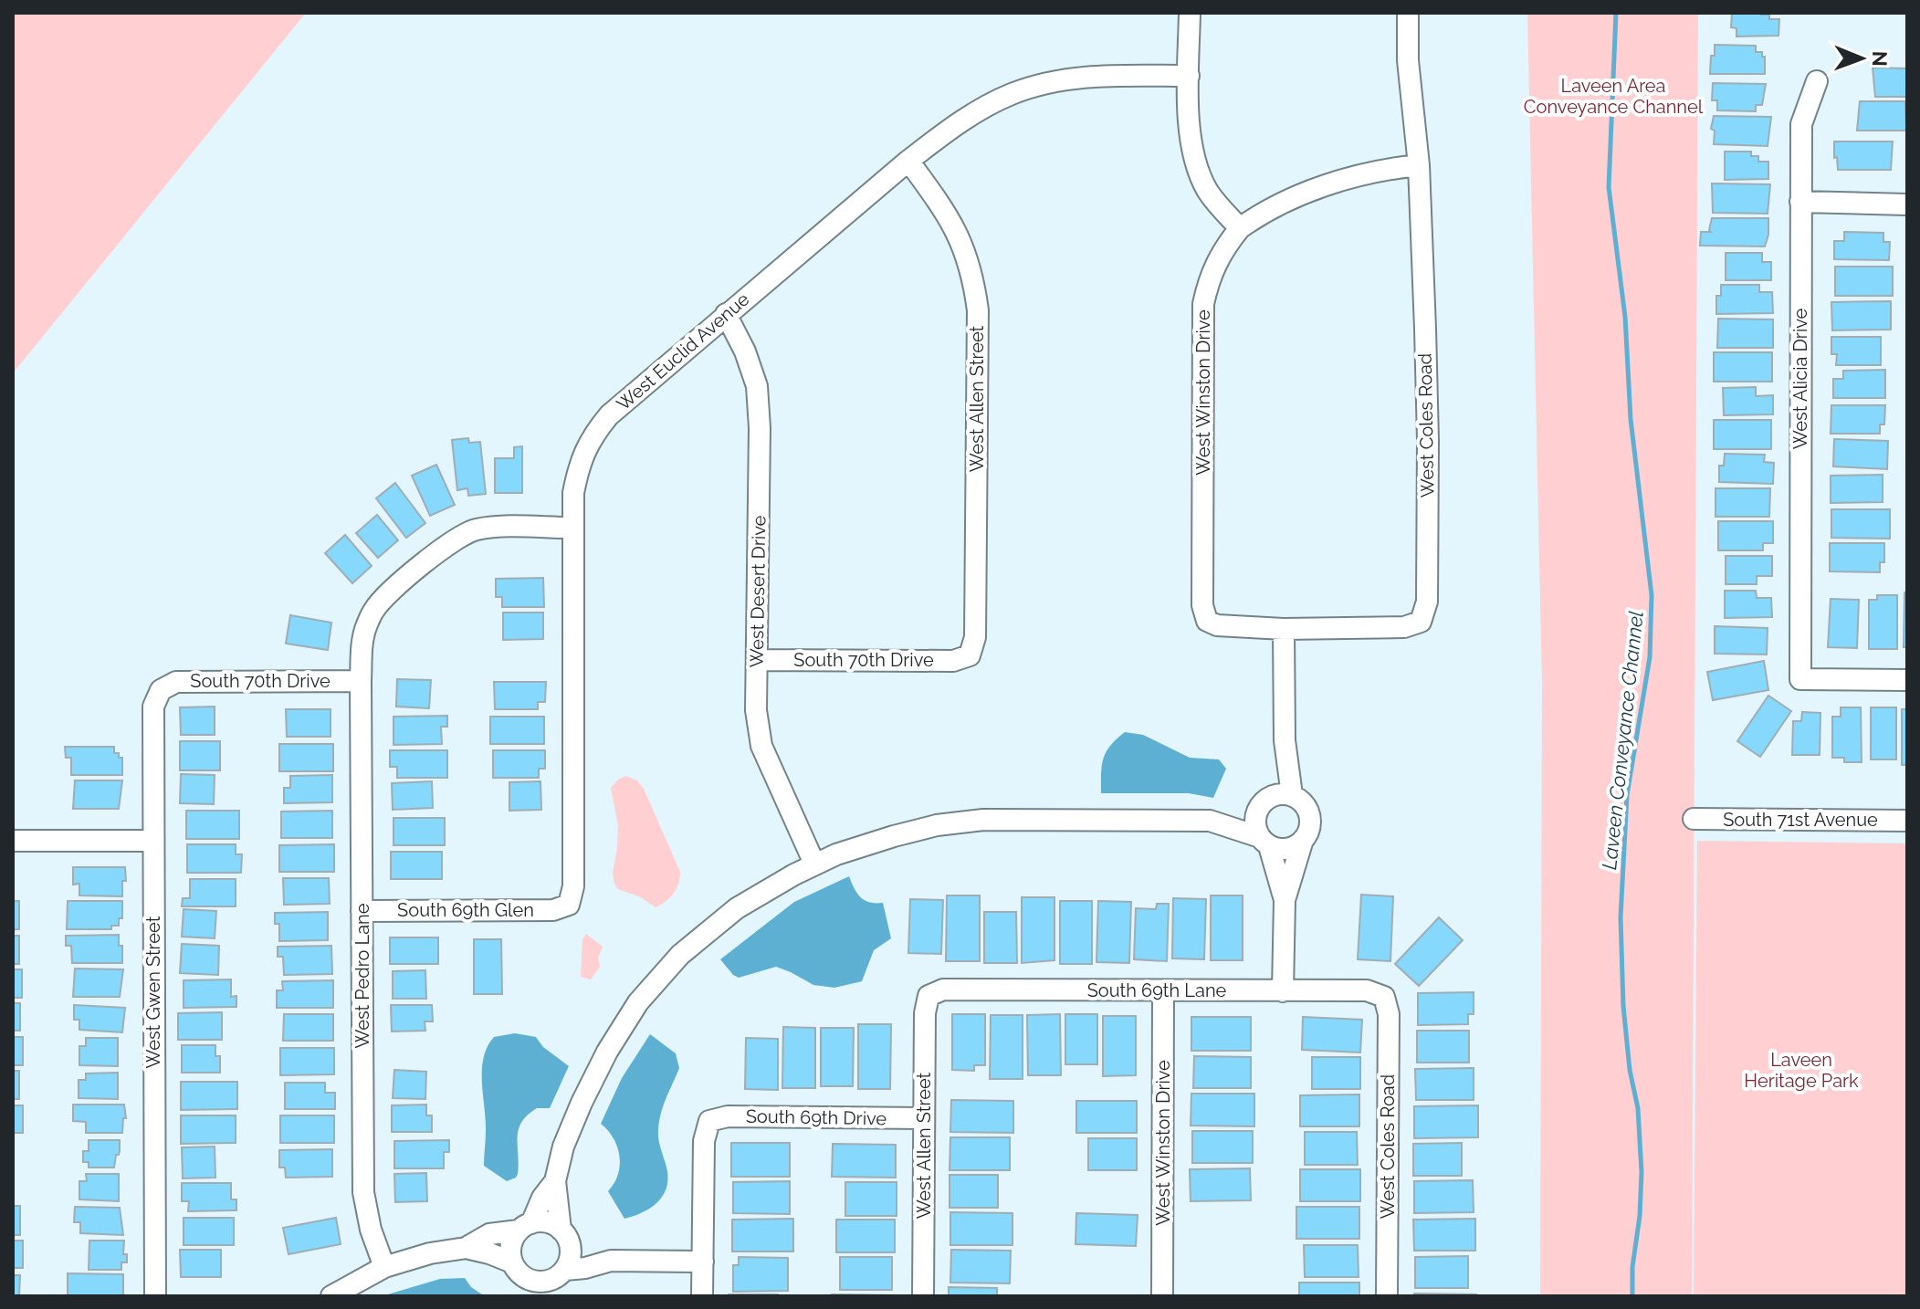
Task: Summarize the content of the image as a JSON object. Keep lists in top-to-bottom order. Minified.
{"streets":{"street":["West Euclid Avenue","West Alicia Drive","West Winston Drive","West Allen Street","West Coles Road","West Desert Drive","South 70th Drive","South 71st Avenue","South 69th Glen","West Pedro Lane","South 69th Lane","West Gwen Street","South 69th Drive"]},"crossings":[["West Euclid Avenue","West Allen Street"],["West Euclid Avenue","West Desert Drive"],["West Euclid Avenue","South 69th Glen"],["West Euclid Avenue","West Pedro Lane"],["West Winston Drive","West Coles Road"],["West Winston Drive","South 69th Lane"],["West Allen Street","South 70th Drive"],["West Allen Street","South 69th Lane"],["West Allen Street","South 69th Drive"],["West Coles Road","South 69th Lane"],["West Desert Drive","South 70th Drive"],["South 70th Drive","West Pedro Lane"],["South 70th Drive","West Gwen Street"],["South 69th Glen","West Pedro Lane"]],"water":["Laveen Conveyance Channel"],"parks":["Laveen Area Conveyance Channel","Laveen Heritage Park"],"north":"right"}
